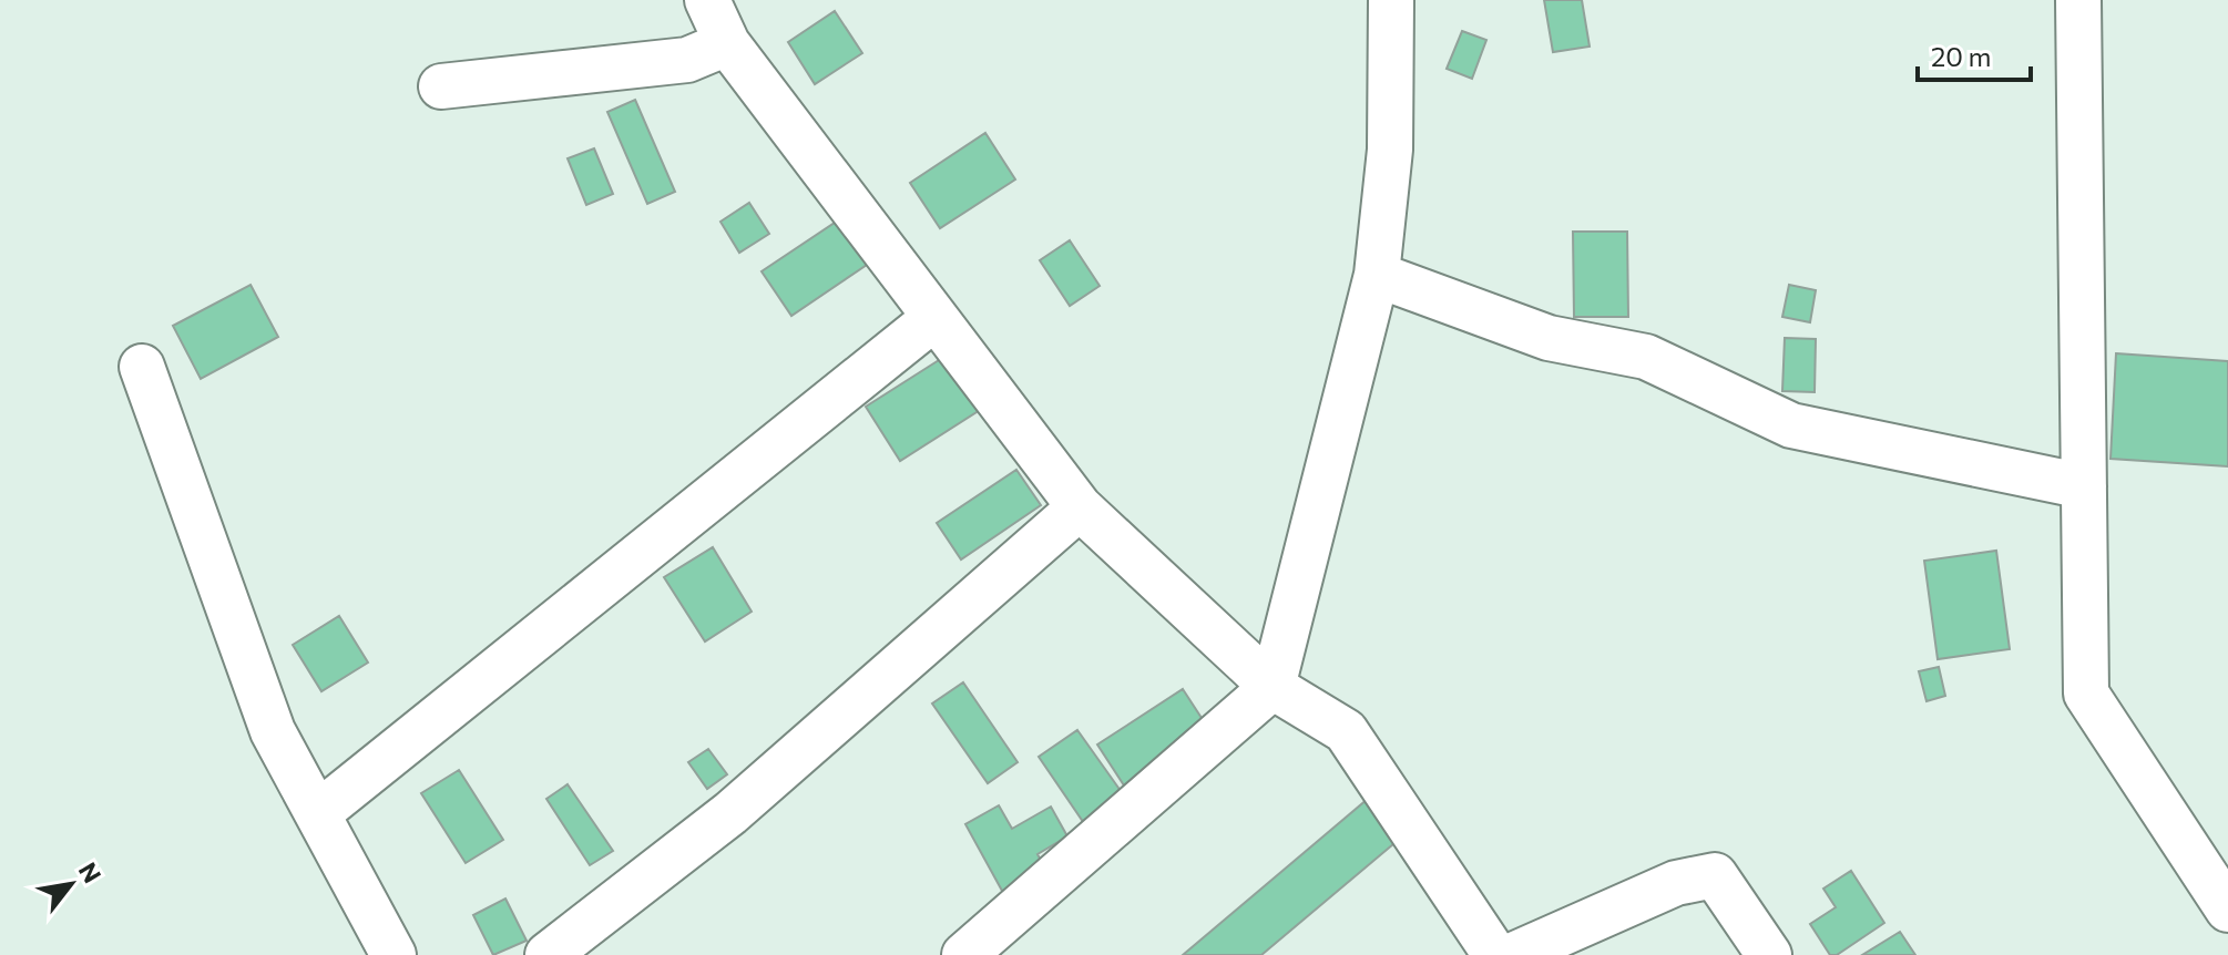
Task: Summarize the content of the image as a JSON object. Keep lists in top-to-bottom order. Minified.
{"scale_bar":"20 m","north":"top right"}
